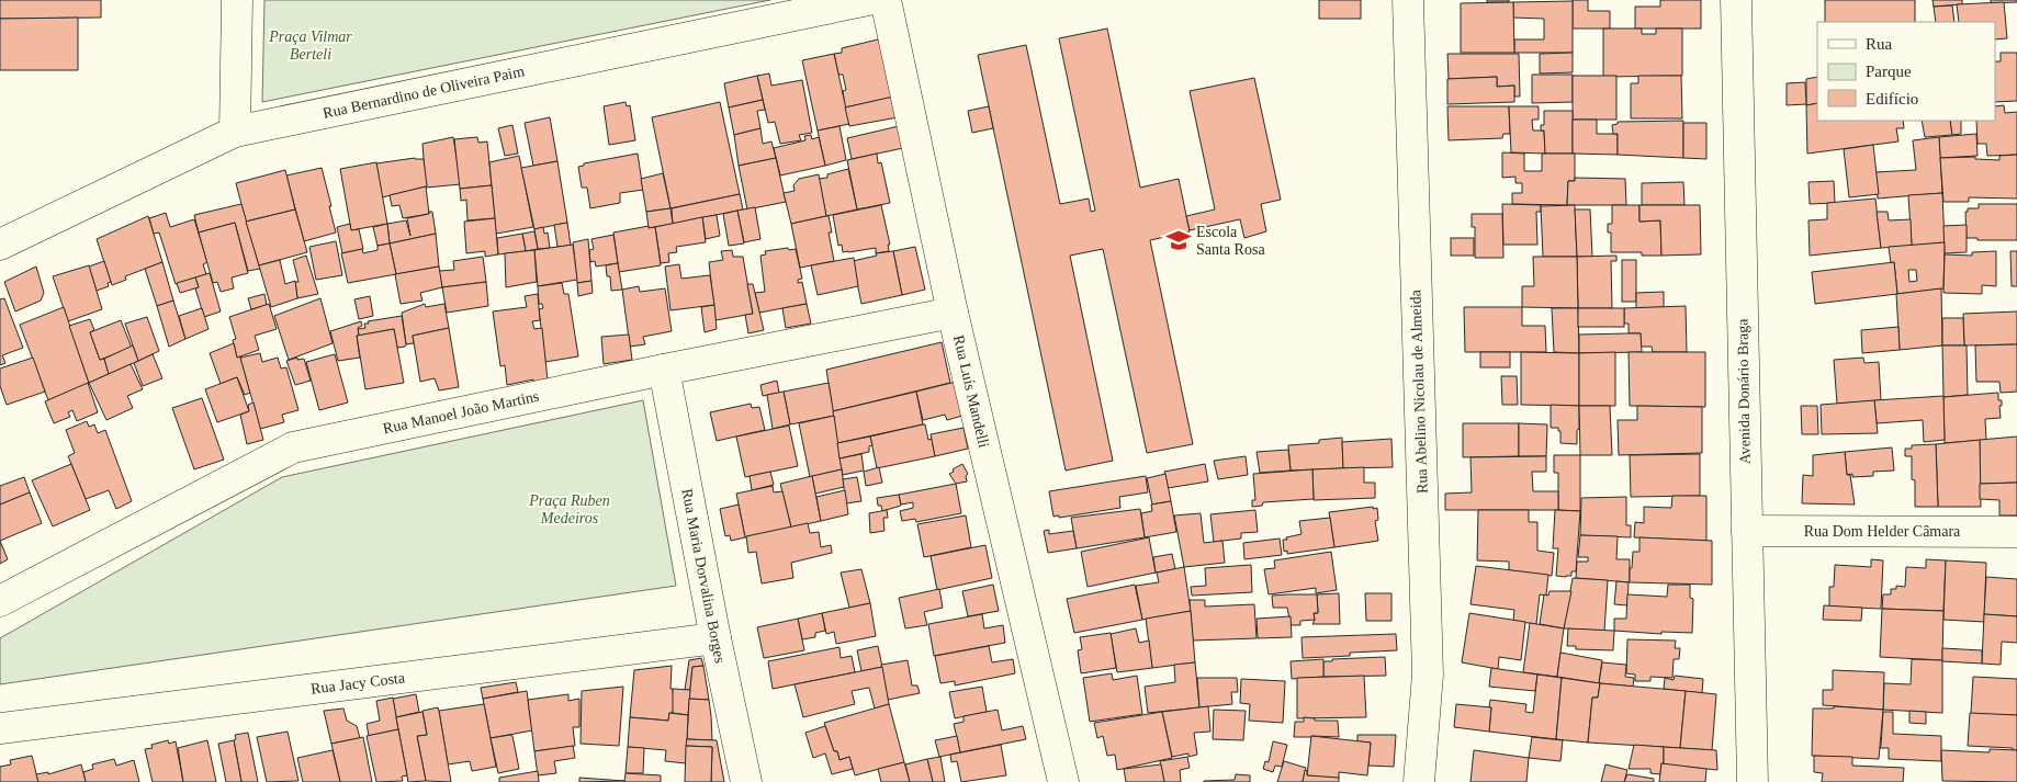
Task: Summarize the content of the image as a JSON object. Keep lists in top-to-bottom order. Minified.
{"streets":{"street":["Rua Bernardino de Oliveira Paim","Rua Luís Mandelli","Rua Abelino Nicolau de Almeida","Avenida Donário Braga","Rua Manoel João Martins","Rua Dom Helder Câmara","Rua Maria Dorvalina Borges","Rua Jacy Costa"]},"crossings":[["Rua Luís Mandelli","Rua Manoel João Martins"],["Avenida Donário Braga","Rua Dom Helder Câmara"],["Rua Manoel João Martins","Rua Maria Dorvalina Borges"],["Rua Maria Dorvalina Borges","Rua Jacy Costa"]],"parks":["Praça Vilmar Berteli","Praça Ruben Medeiros"],"places":{"school or university":["Escola Santa Rosa"]},"legend":["Rua","Parque","Edifício"]}
